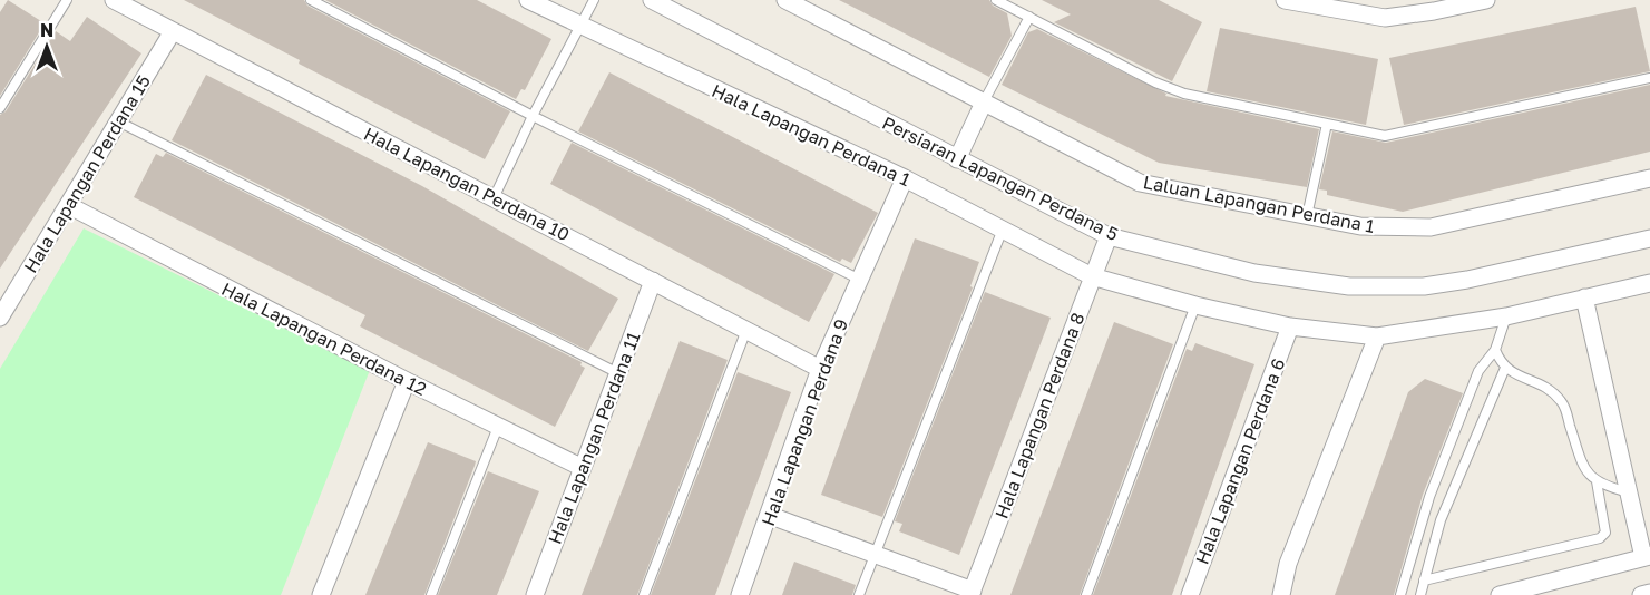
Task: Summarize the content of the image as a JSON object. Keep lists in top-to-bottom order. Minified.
{"streets":{"street":["Hala Lapangan Perdana 1","Hala Lapangan Perdana 15","Persiaran Lapangan Perdana 5","Hala Lapangan Perdana 10","Laluan Lapangan Perdana 1","Hala Lapangan Perdana 12","Hala Lapangan Perdana 8","Hala Lapangan Perdana 9","Hala Lapangan Perdana 11","Hala Lapangan Perdana 6"]},"crossings":[["Hala Lapangan Perdana 1","Hala Lapangan Perdana 8"],["Hala Lapangan Perdana 1","Hala Lapangan Perdana 9"],["Hala Lapangan Perdana 1","Hala Lapangan Perdana 6"],["Hala Lapangan Perdana 15","Hala Lapangan Perdana 10"],["Hala Lapangan Perdana 15","Hala Lapangan Perdana 12"],["Persiaran Lapangan Perdana 5","Hala Lapangan Perdana 8"],["Hala Lapangan Perdana 10","Hala Lapangan Perdana 9"],["Hala Lapangan Perdana 10","Hala Lapangan Perdana 11"],["Hala Lapangan Perdana 12","Hala Lapangan Perdana 11"]],"north":"top"}
